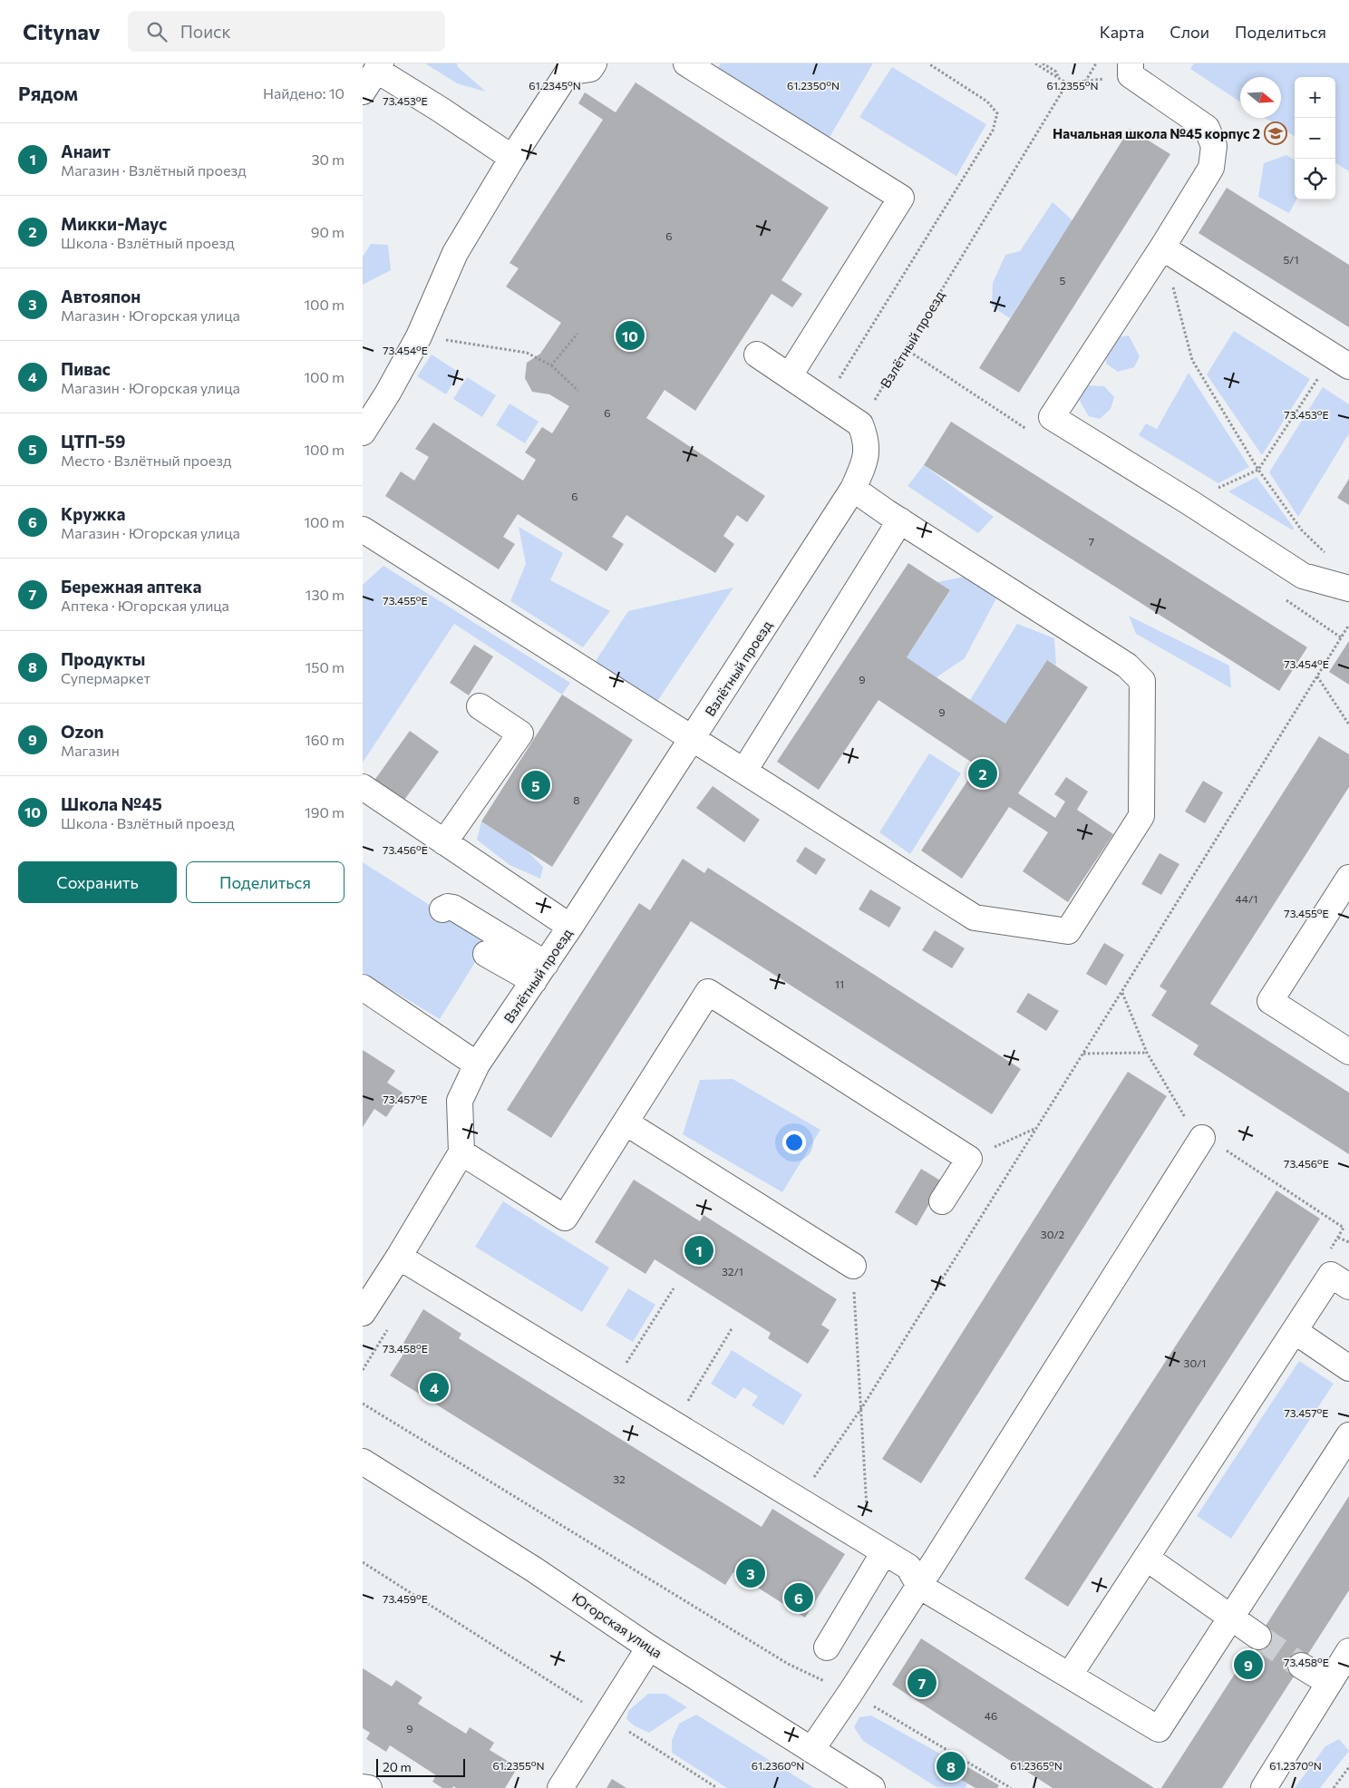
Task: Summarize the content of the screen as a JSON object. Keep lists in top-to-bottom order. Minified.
{"streets":{"street":["Взлётный проезд","Югорская улица"]},"places":{"school or university":["Начальная школа №45 корпус 2"]},"house_numbers":["6","5/1","5","6","6","7","9","9","8","44/1","11","30/2","32/1","30/1","32","46","9"],"scale_bar":"20 m","north":"right","page":{"header":"Citynav","search":"Поиск","nav":["Карта","Слои","Поделиться"],"heading":["Рядом","Найдено: 10"],"map_buttons":["+","−"],"list":[{"mark":"1","name":"Анаит","note":"Магазин · Взлётный проезд","value":"30 m"},{"mark":"2","name":"Микки-Маус","note":"Школа · Взлётный проезд","value":"90 m"},{"mark":"3","name":"Автояпон","note":"Магазин · Югорская улица","value":"100 m"},{"mark":"4","name":"Пивас","note":"Магазин · Югорская улица","value":"100 m"},{"mark":"5","name":"ЦТП-59","note":"Место · Взлётный проезд","value":"100 m"},{"mark":"6","name":"Кружка","note":"Магазин · Югорская улица","value":"100 m"},{"mark":"7","name":"Бережная аптека","note":"Аптека · Югорская улица","value":"130 m"},{"mark":"8","name":"Продукты","note":"Супермаркет","value":"150 m"},{"mark":"9","name":"Ozon","note":"Магазин","value":"160 m"},{"mark":"10","name":"Школа №45","note":"Школа · Взлётный проезд","value":"190 m"}],"pins":["10","2","5","1","4","3","6","9","7","8"],"buttons":["Сохранить","Поделиться"],"scale":"20 m"},"coordinates":["61.2345°N","61.2350°N","61.2355°N","73.453°E","73.454°E","73.455°E","73.456°E","73.457°E","73.458°E","73.459°E","61.2360°N","61.2365°N","61.2370°N"]}
